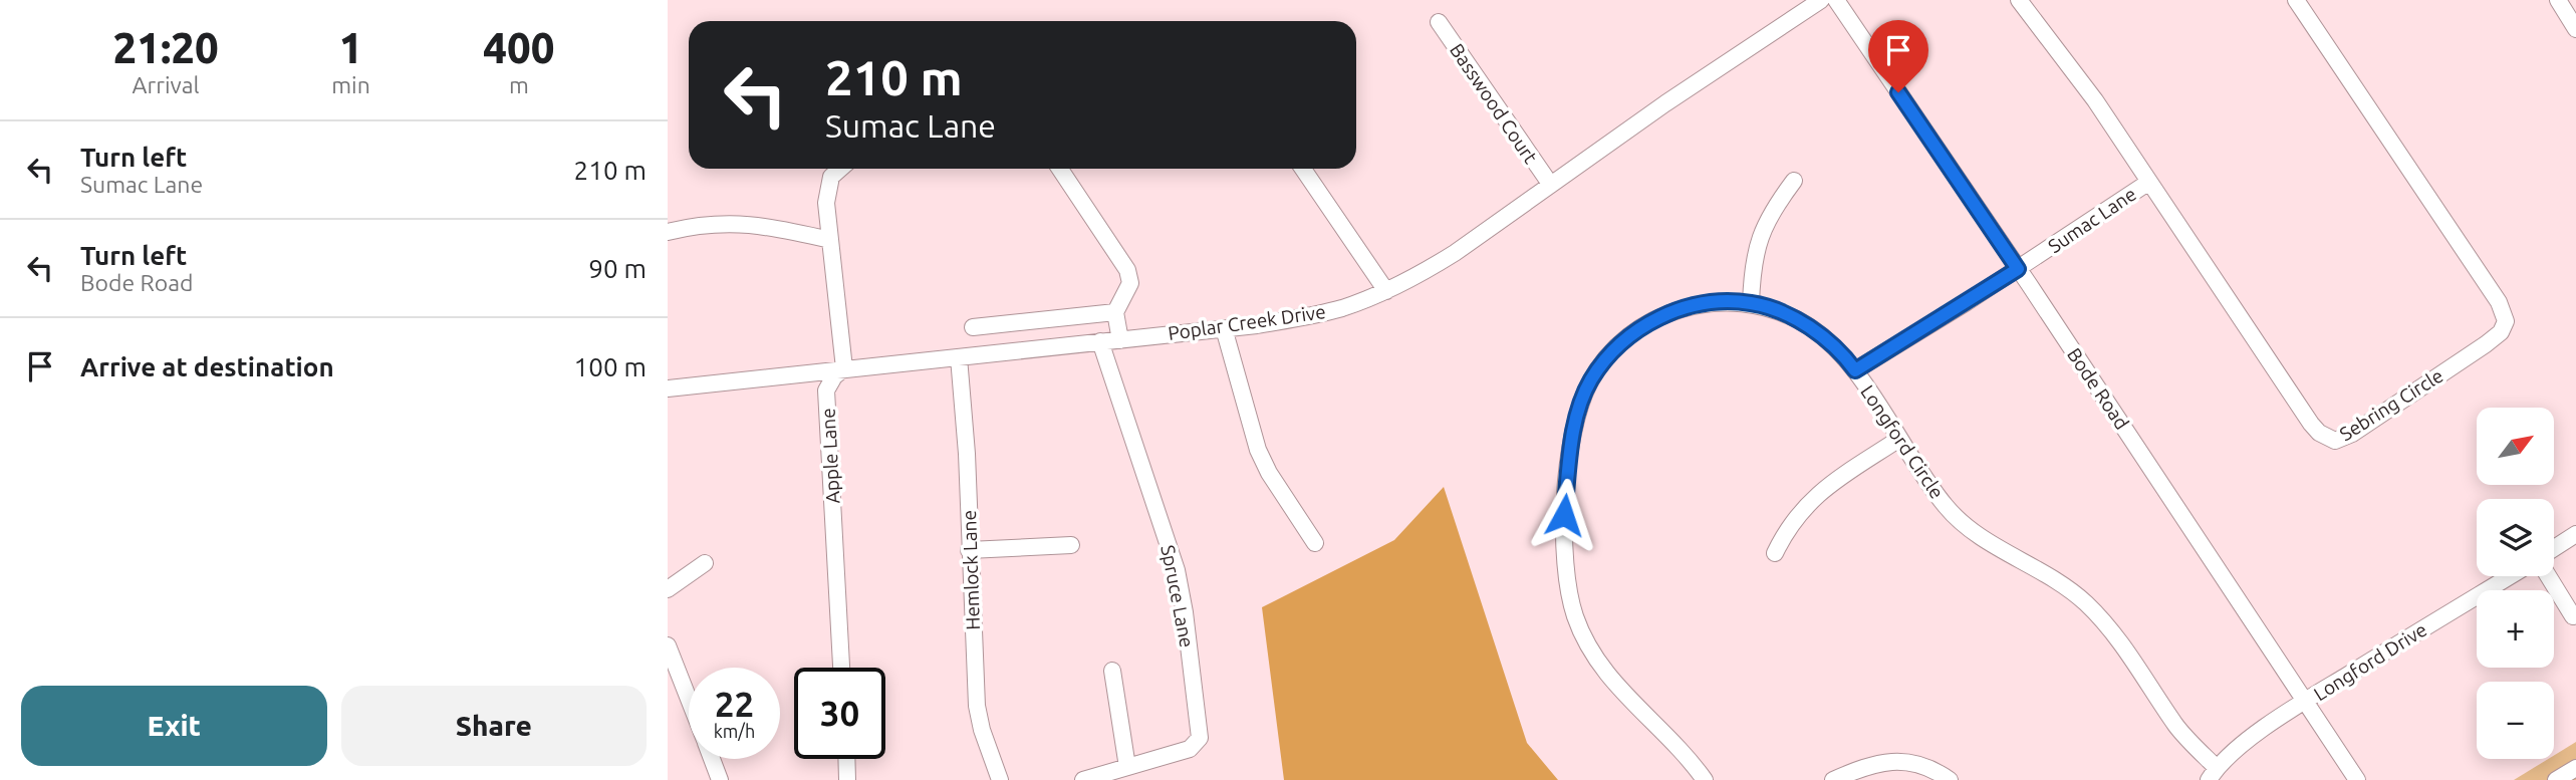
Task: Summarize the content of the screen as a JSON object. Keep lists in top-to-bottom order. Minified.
{"streets":{"street":["Basswood Court","Sumac Lane","Poplar Creek Drive","Bode Road","Sebring Circle","Longford Circle","Apple Lane","Hemlock Lane","Spruce Lane","Longford Drive"]},"crossings":[["Basswood Court","Poplar Creek Drive"],["Sumac Lane","Bode Road"],["Sumac Lane","Sebring Circle"],["Sumac Lane","Longford Circle"],["Poplar Creek Drive","Apple Lane"],["Poplar Creek Drive","Hemlock Lane"],["Poplar Creek Drive","Spruce Lane"],["Bode Road","Longford Drive"],["Longford Circle","Longford Drive"]],"north":"top right","page":{"eta":["21:20","Arrival","1","min","400","m"],"turn":["210 m","Sumac Lane"],"list":[{"name":"Turn left","note":"Sumac Lane","value":"210 m"},{"name":"Turn left","note":"Bode Road","value":"90 m"},{"name":"Arrive at destination","value":"100 m"}],"map_buttons":["+","−"],"speed":"22 km/h","limit":"30","buttons":["Exit","Share"]}}
